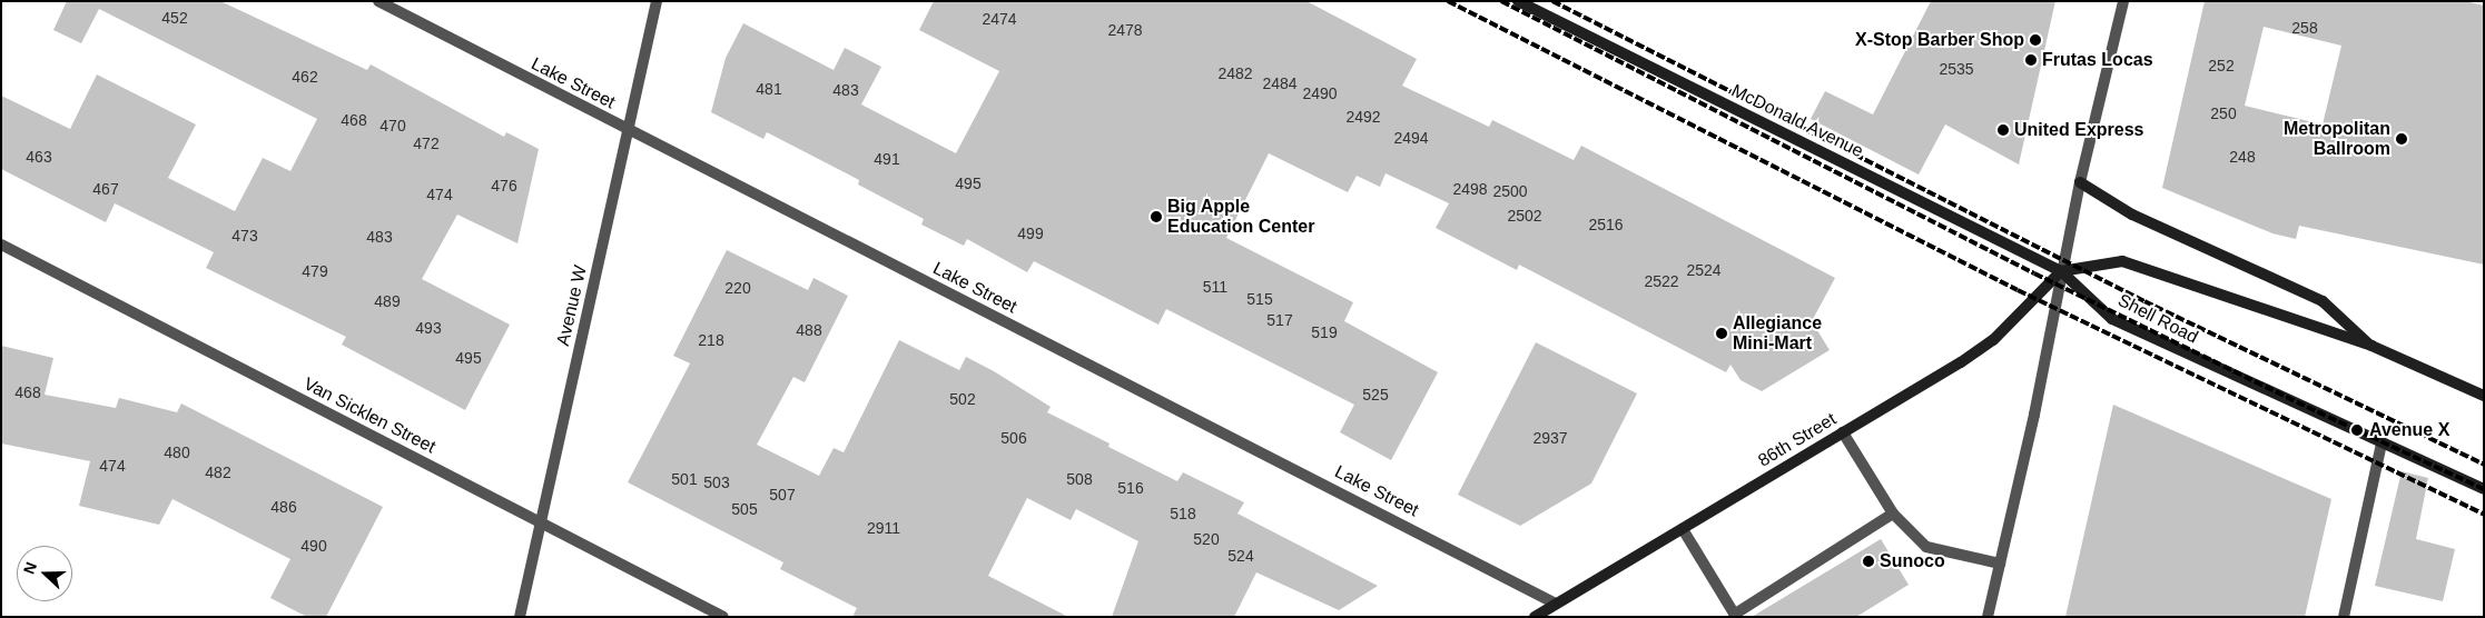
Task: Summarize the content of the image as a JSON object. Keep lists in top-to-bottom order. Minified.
{"streets":{"main road":["McDonald Avenue","Shell Road","86th Street"],"street":["Lake Street","Avenue W","Van Sicklen Street"]},"crossings":[["Lake Street","Avenue W"],["Lake Street","86th Street"],["McDonald Avenue","Shell Road"],["McDonald Avenue","86th Street"],["Avenue W","Van Sicklen Street"],["Shell Road","86th Street"]],"places":["X-Stop Barber Shop","Frutas Locas","United Express","Metropolitan Ballroom","Big Apple Education Center","Allegiance Mini-Mart","Avenue X","Sunoco"],"house_numbers":["452","2474","258","2478","252","2535","2482","462","2484","481","483","2490","250","2492","468","470","2494","472","463","248","491","495","476","467","2498","2500","474","2502","2516","499","473","483","2524","479","2522","511","220","515","489","517","493","488","519","218","495","468","525","502","506","2937","480","474","482","501","508","503","516","507","486","505","518","2911","520","490","524"],"north":"left"}
